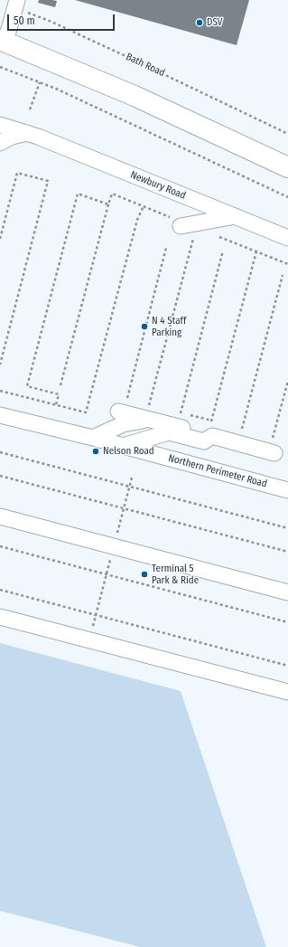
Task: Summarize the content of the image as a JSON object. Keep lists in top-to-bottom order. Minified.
{"streets":{"street":["Newbury Road","Northern Perimeter Road"],"path":["Bath Road"]},"places":["DSV","N 4 Staff Parking","Nelson Road","Terminal 5 Park & Ride"],"scale_bar":"50 m"}
